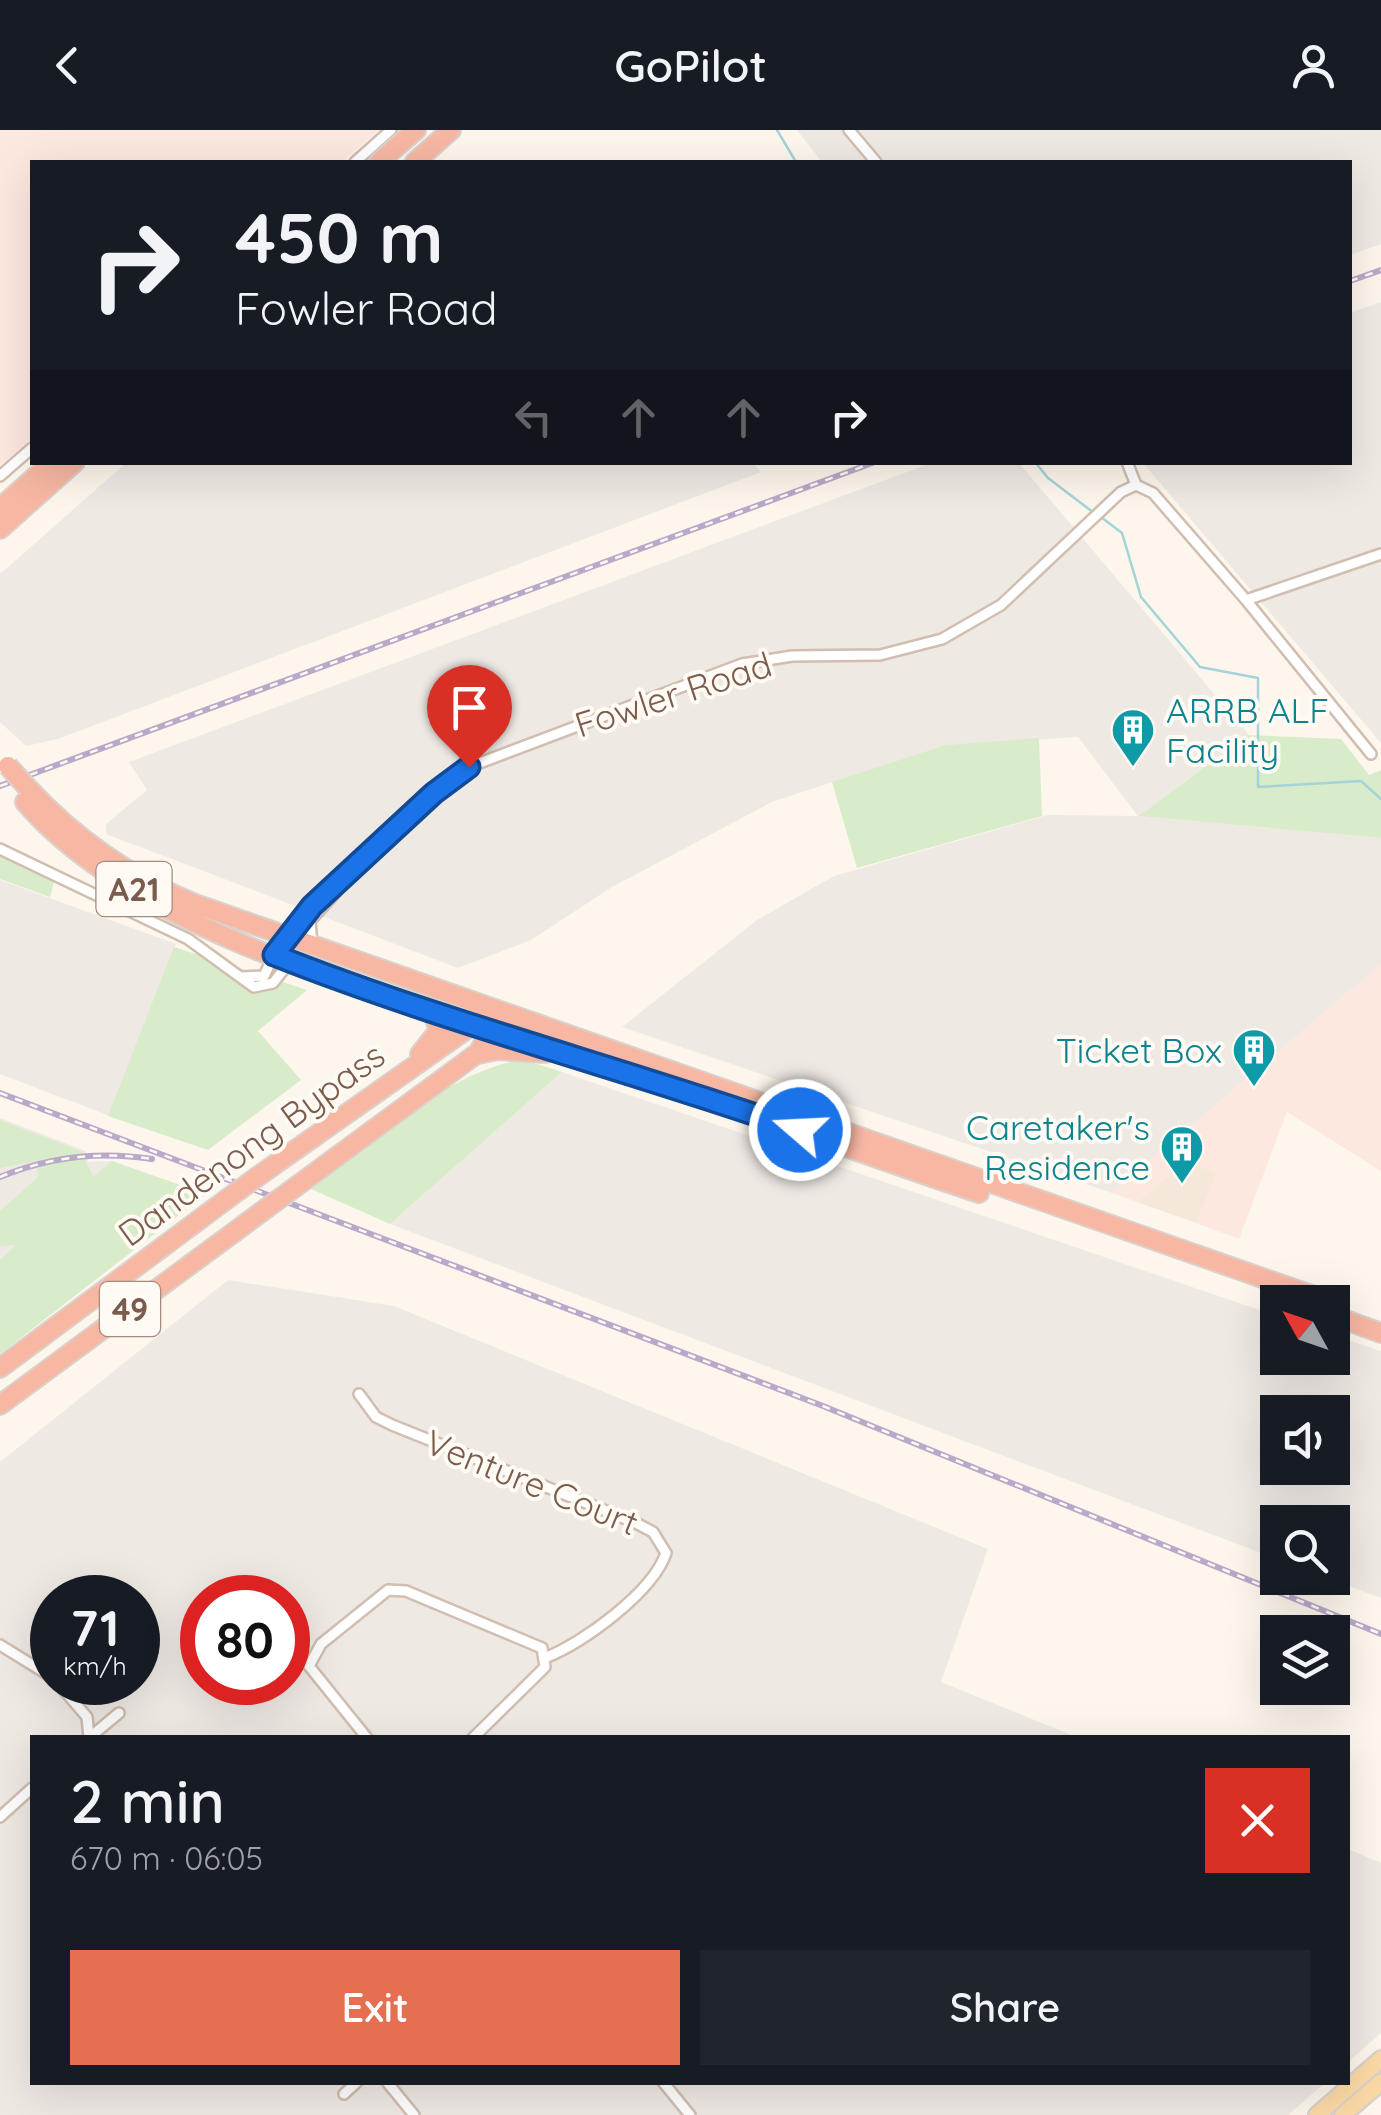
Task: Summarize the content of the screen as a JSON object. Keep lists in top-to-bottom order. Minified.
{"streets":{"highway":["A21","Dandenong Bypass","49"],"street":["Fowler Road","Venture Court"]},"crossings":[["Fowler Road","A21"],["A21","Dandenong Bypass"],["A21","49"],["Dandenong Bypass","49"]],"places":{"building":["ARRB ALF Facility","Ticket Box","Caretaker's Residence"]},"north":"top left","page":{"header":"GoPilot","turn":["450 m","Fowler Road"],"speed":"71 km/h","limit":"80","heading":["2 min","670 m · 06:05"],"buttons":["Exit","Share"]}}
